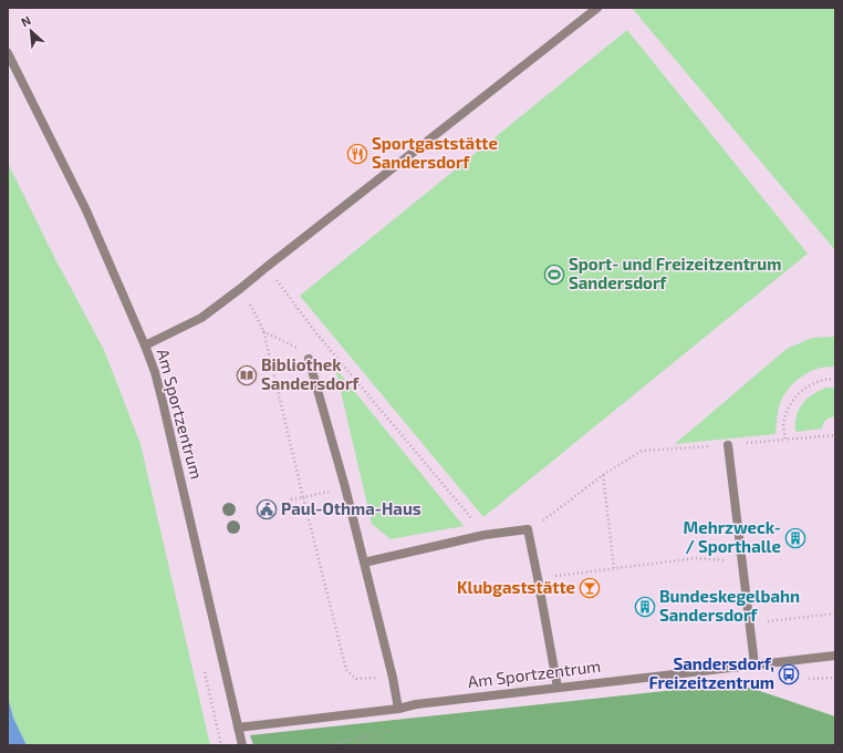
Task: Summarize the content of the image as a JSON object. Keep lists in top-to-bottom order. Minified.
{"streets":{"street":["Am Sportzentrum"]},"places":{"restaurant":["Sportgaststätte Sandersdorf"],"sports":["Sport- und Freizeitzentrum Sandersdorf"],"library":["Bibliothek Sandersdorf"],"public building":["Paul-Othma-Haus"],"building":["Mehrzweck- / Sporthalle","Bundeskegelbahn Sandersdorf"],"bar":["Klubgaststätte"],"bus stop":["Sandersdorf, Freizeitzentrum"]},"north":"top left"}
